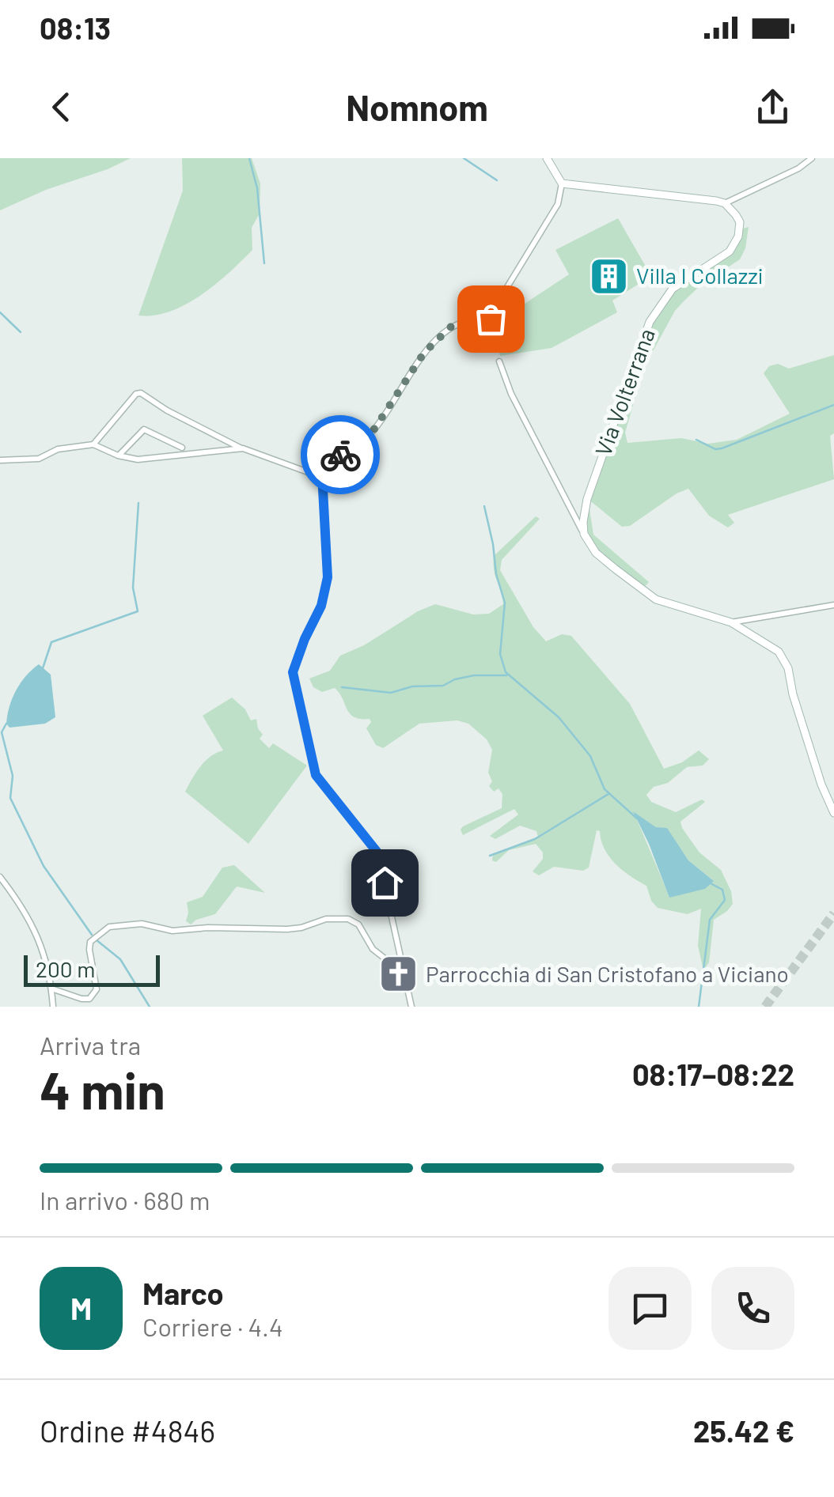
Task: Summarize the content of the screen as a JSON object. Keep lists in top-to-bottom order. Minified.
{"streets":{"main road":["Via Volterrana"]},"places":{"building":["Villa I Collazzi"],"church":["Parrocchia di San Cristofano a Viciano"]},"scale_bar":"200 m","page":{"status":"08:13","header":"Nomnom","scale":"200 m","heading":["4 min","Arriva tra","08:17–08:22"],"panel":["Marco","Corriere · 4.4","Ordine #4846","25.42 €"],"bar":"In arrivo · 680 m","round":"M"}}
